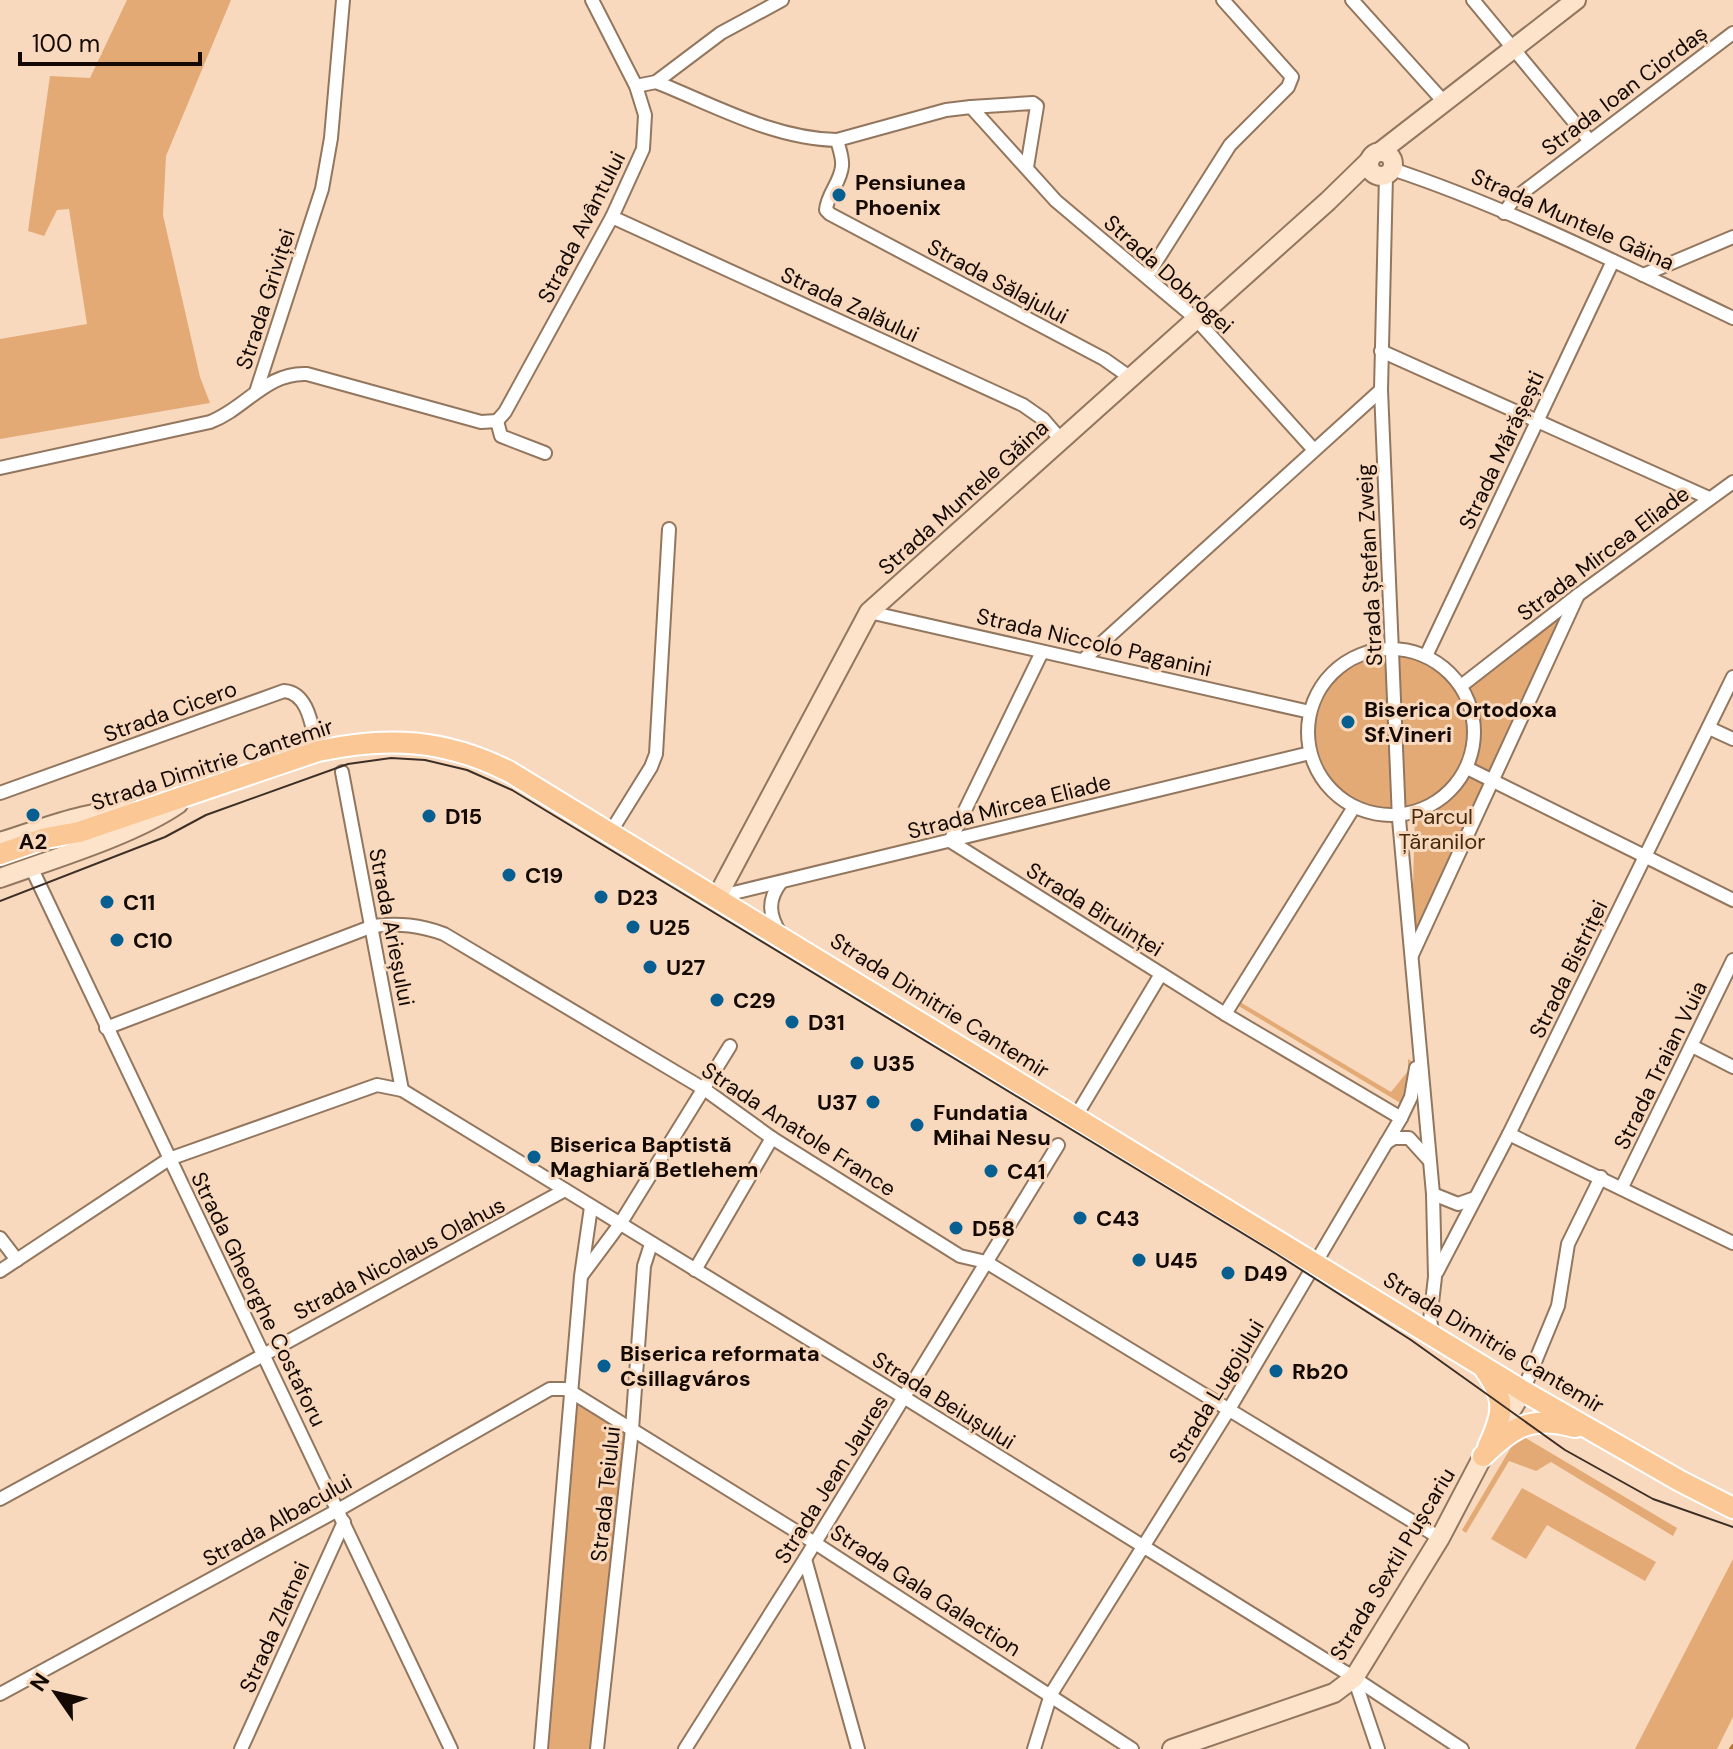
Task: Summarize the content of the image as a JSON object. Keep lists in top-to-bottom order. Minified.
{"streets":{"main road":["Strada Dimitrie Cantemir"],"street":["Strada Ioan Ciordaș","Strada Muntele Găina","Strada Avântului","Strada Dobrogei","Strada Sălajului","Strada Griviței","Strada Zalăului","Strada Mărășești","Strada Mircea Eliade","Strada Ștefan Zweig","Strada Niccolo Paganini","Strada Cicero","Strada Biruinței","Strada Arieșului","Strada Bistriței","Strada Traian Vuia","Strada Anatole France","Strada Nicolaus Olahus","Strada Gheorghe Costaforu","Strada Lugojului","Strada Beiușului","Strada Jean Jaures","Strada Teiului","Strada Albacului","Strada Sextil Pușcariu","Strada Gala Galaction","Strada Zlatnei"]},"crossings":[["Strada Ioan Ciordaș","Strada Muntele Găina"],["Strada Muntele Găina","Strada Dobrogei"],["Strada Muntele Găina","Strada Sălajului"],["Strada Muntele Găina","Strada Zalăului"],["Strada Muntele Găina","Strada Mărășești"],["Strada Muntele Găina","Strada Mircea Eliade"],["Strada Muntele Găina","Strada Ștefan Zweig"],["Strada Muntele Găina","Strada Niccolo Paganini"],["Strada Muntele Găina","Strada Dimitrie Cantemir"],["Strada Avântului","Strada Zalăului"],["Strada Mircea Eliade","Strada Dimitrie Cantemir"],["Strada Mircea Eliade","Strada Biruinței"],["Strada Ștefan Zweig","Strada Dimitrie Cantemir"],["Strada Ștefan Zweig","Strada Bistriței"],["Strada Ștefan Zweig","Strada Lugojului"],["Strada Cicero","Strada Dimitrie Cantemir"],["Strada Dimitrie Cantemir","Strada Lugojului"],["Strada Dimitrie Cantemir","Strada Sextil Pușcariu"],["Strada Biruinței","Strada Lugojului"],["Strada Arieșului","Strada Anatole France"],["Strada Arieșului","Strada Beiușului"],["Strada Anatole France","Strada Gheorghe Costaforu"],["Strada Anatole France","Strada Lugojului"],["Strada Anatole France","Strada Jean Jaures"],["Strada Anatole France","Strada Sextil Pușcariu"],["Strada Nicolaus Olahus","Strada Gheorghe Costaforu"],["Strada Nicolaus Olahus","Strada Beiușului"],["Strada Gheorghe Costaforu","Strada Albacului"],["Strada Gheorghe Costaforu","Strada Zlatnei"],["Strada Lugojului","Strada Beiușului"],["Strada Lugojului","Strada Gala Galaction"],["Strada Beiușului","Strada Jean Jaures"],["Strada Beiușului","Strada Teiului"],["Strada Beiușului","Strada Sextil Pușcariu"],["Strada Jean Jaures","Strada Gala Galaction"],["Strada Teiului","Strada Albacului"],["Strada Teiului","Strada Gala Galaction"],["Strada Albacului","Strada Gala Galaction"],["Strada Albacului","Strada Zlatnei"]],"parks":["Parcul Țăranilor"],"places":["Pensiunea Phoenix","Biserica Ortodoxa Sf.Vineri","A2","D15","C19","D23","C11","U25","C10","U27","C29","D31","U35","U37","Fundatia Mihai Nesu","Biserica Baptistă Maghiară Betlehem","C41","C43","D58","U45","D49","Biserica reformata Csillagváros","Rb20"],"scale_bar":"100 m","north":"top left"}
